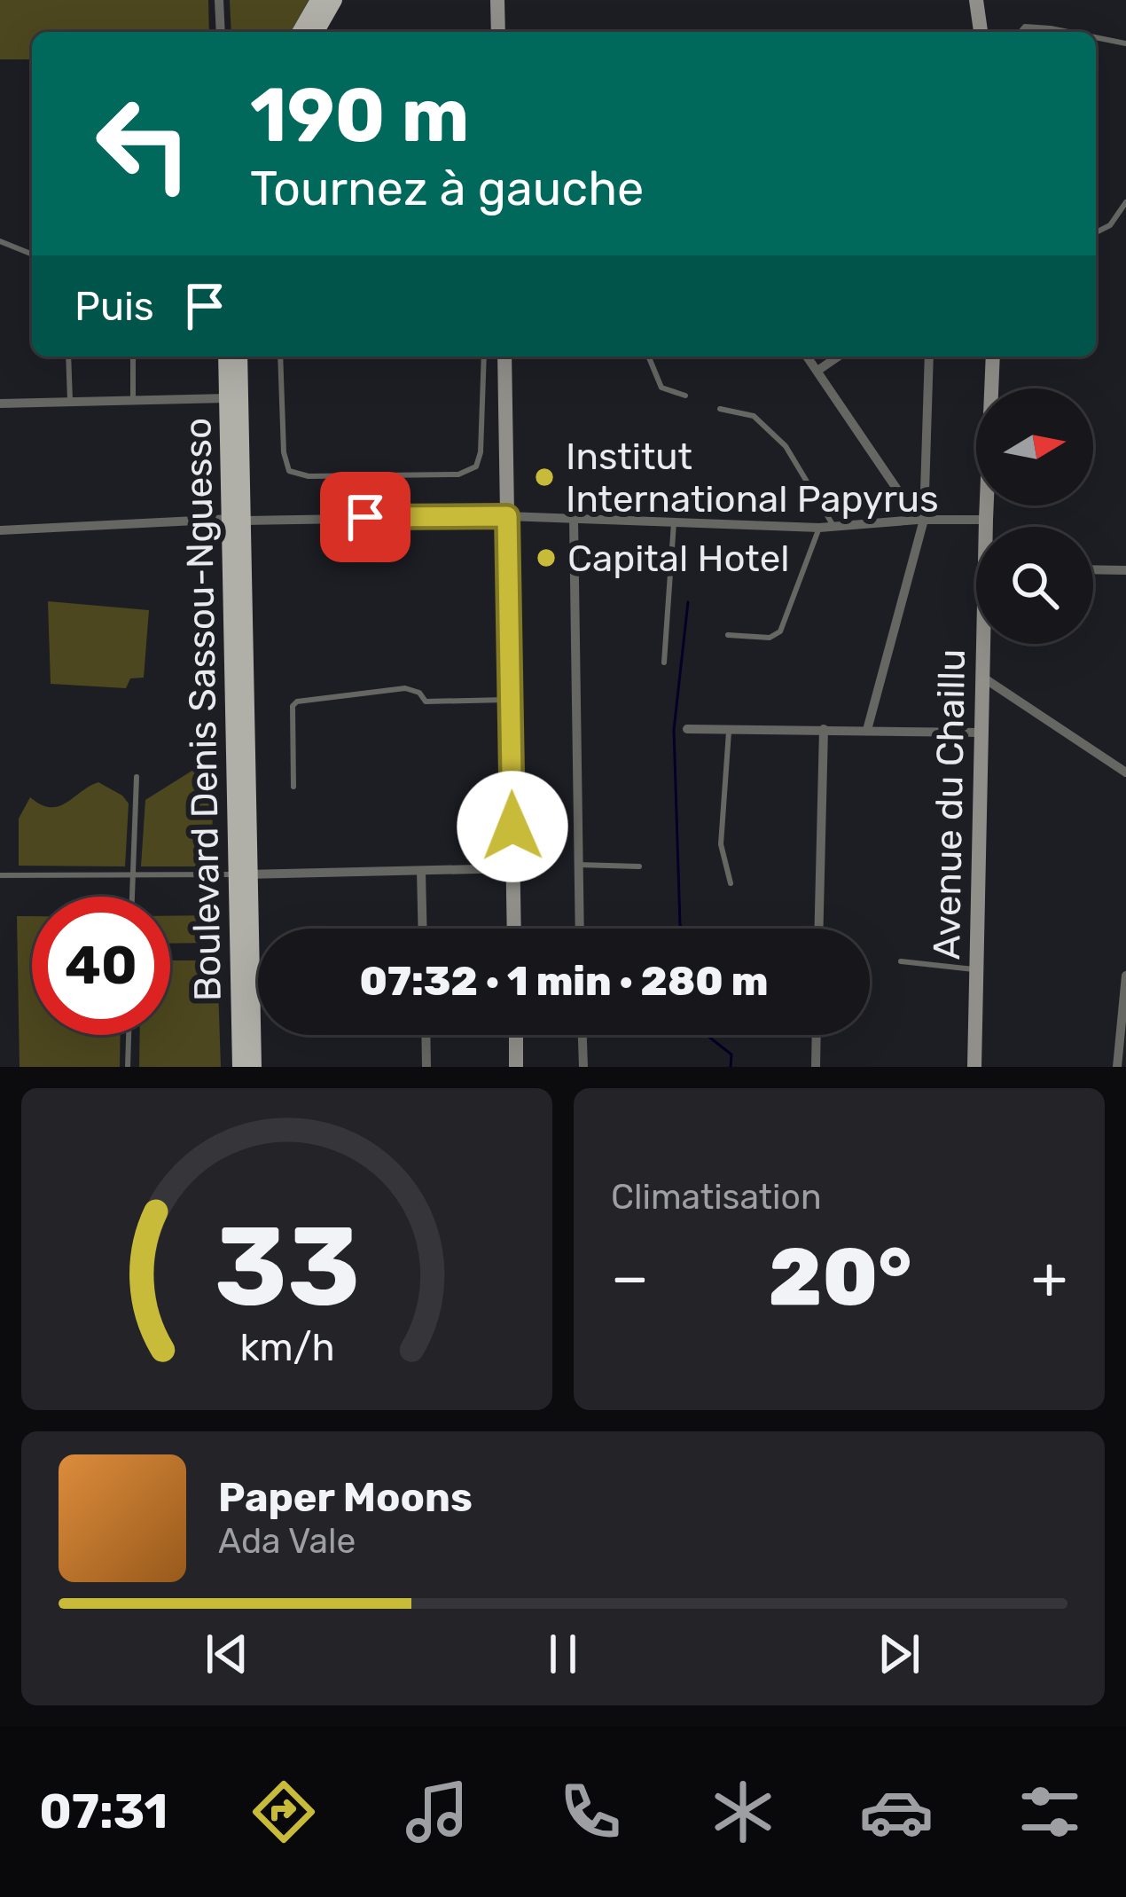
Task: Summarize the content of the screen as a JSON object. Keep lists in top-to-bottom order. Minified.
{"streets":{"main road":["Boulevard Denis Sassou-Nguesso"],"street":["Avenue du Chaillu"]},"places":["Institut International Papyrus","Capital Hotel"],"north":"right","page":{"turn":["190 m","Tournez à gauche"],"then":"Puis","limit":"40","trip":"07:32 · 1 min · 280 m","tile":"Climatisation","heat":["−","20°","+"],"song":["Paper Moons","Ada Vale"],"tabs":"07:31","gauge":["33","km/h"]}}
